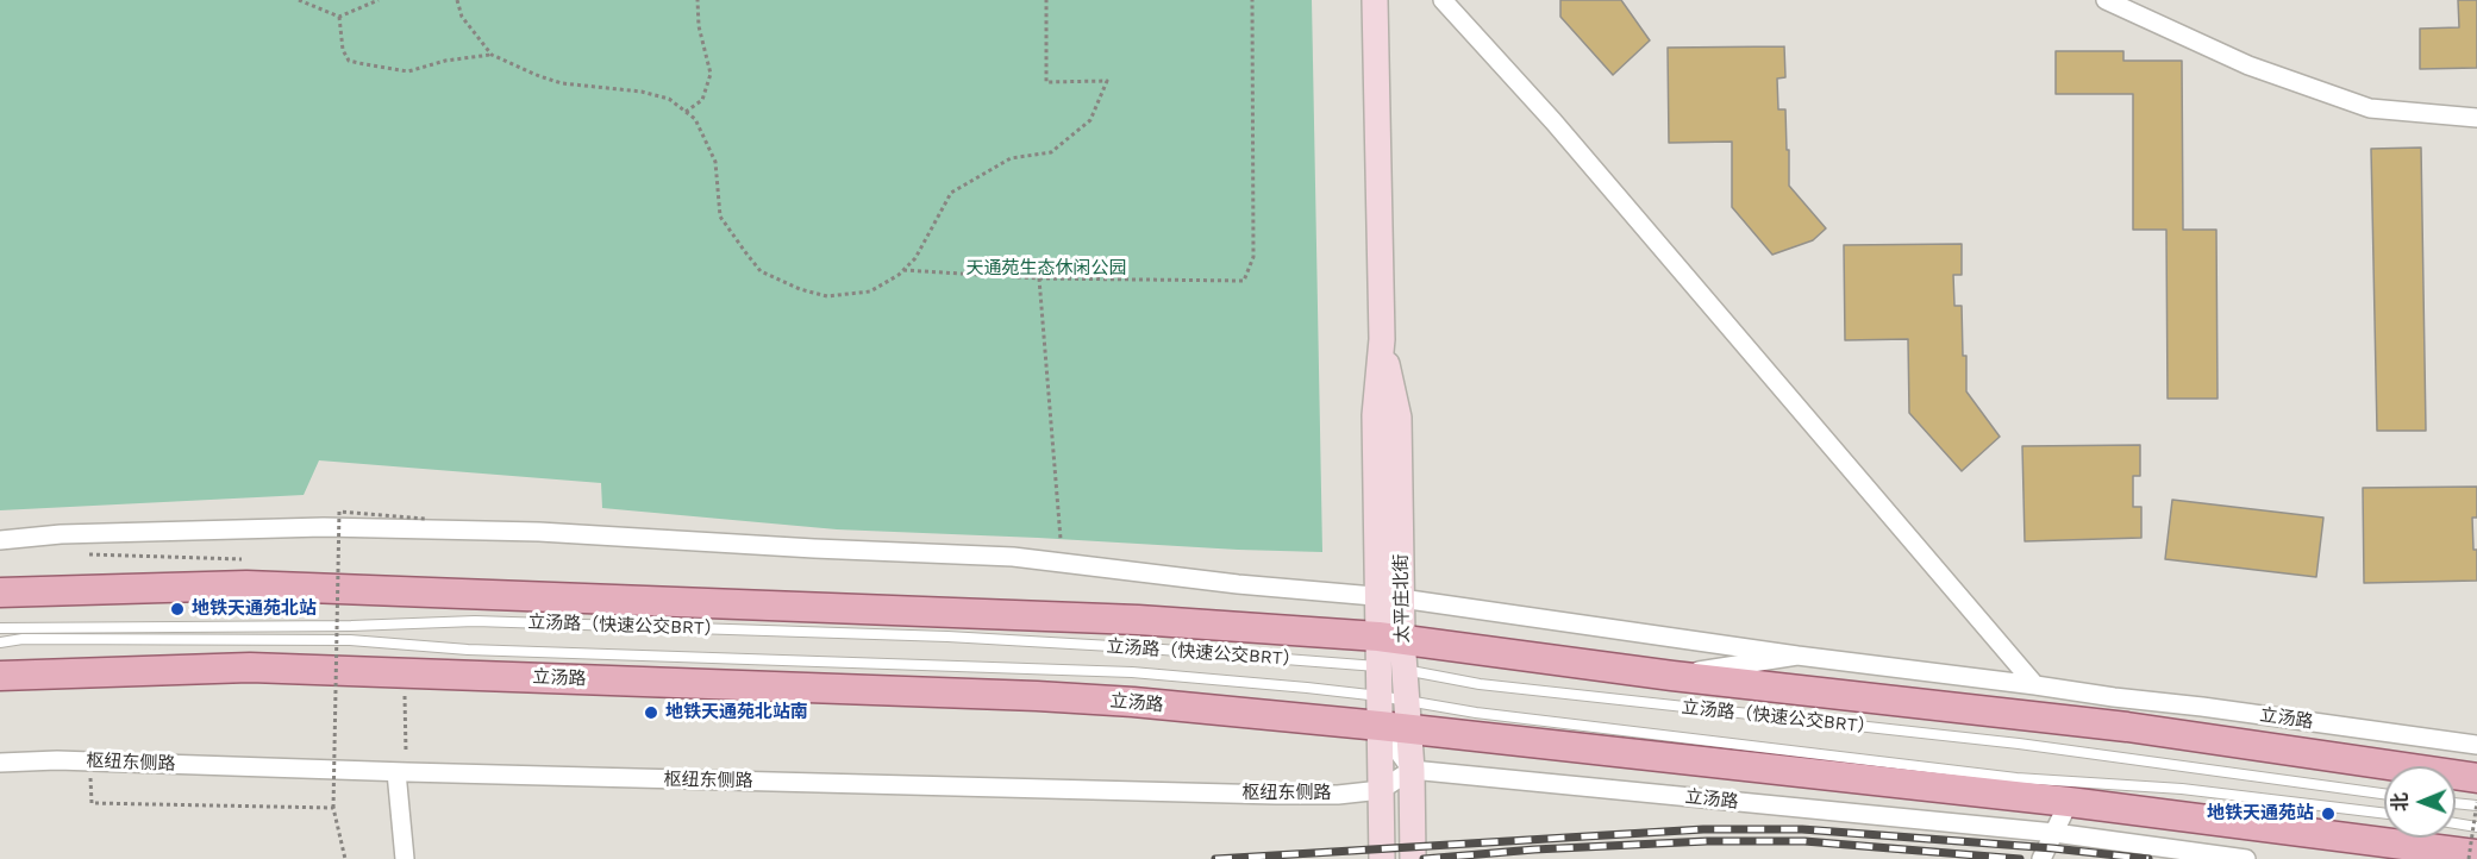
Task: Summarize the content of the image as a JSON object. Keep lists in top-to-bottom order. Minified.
{"streets":{"main road":["立汤路"],"street":["太平庄北街","枢纽东侧路"],"lane":["立汤路（快速公交BRT）"]},"crossings":[["太平庄北街","立汤路（快速公交BRT）"],["太平庄北街","立汤路"],["太平庄北街","枢纽东侧路"],["立汤路（快速公交BRT）","立汤路"],["立汤路","枢纽东侧路"]],"parks":["天通苑生态休闲公园"],"places":["地铁天通苑北站","地铁天通苑北站南","地铁天通苑站"],"north":"left"}
